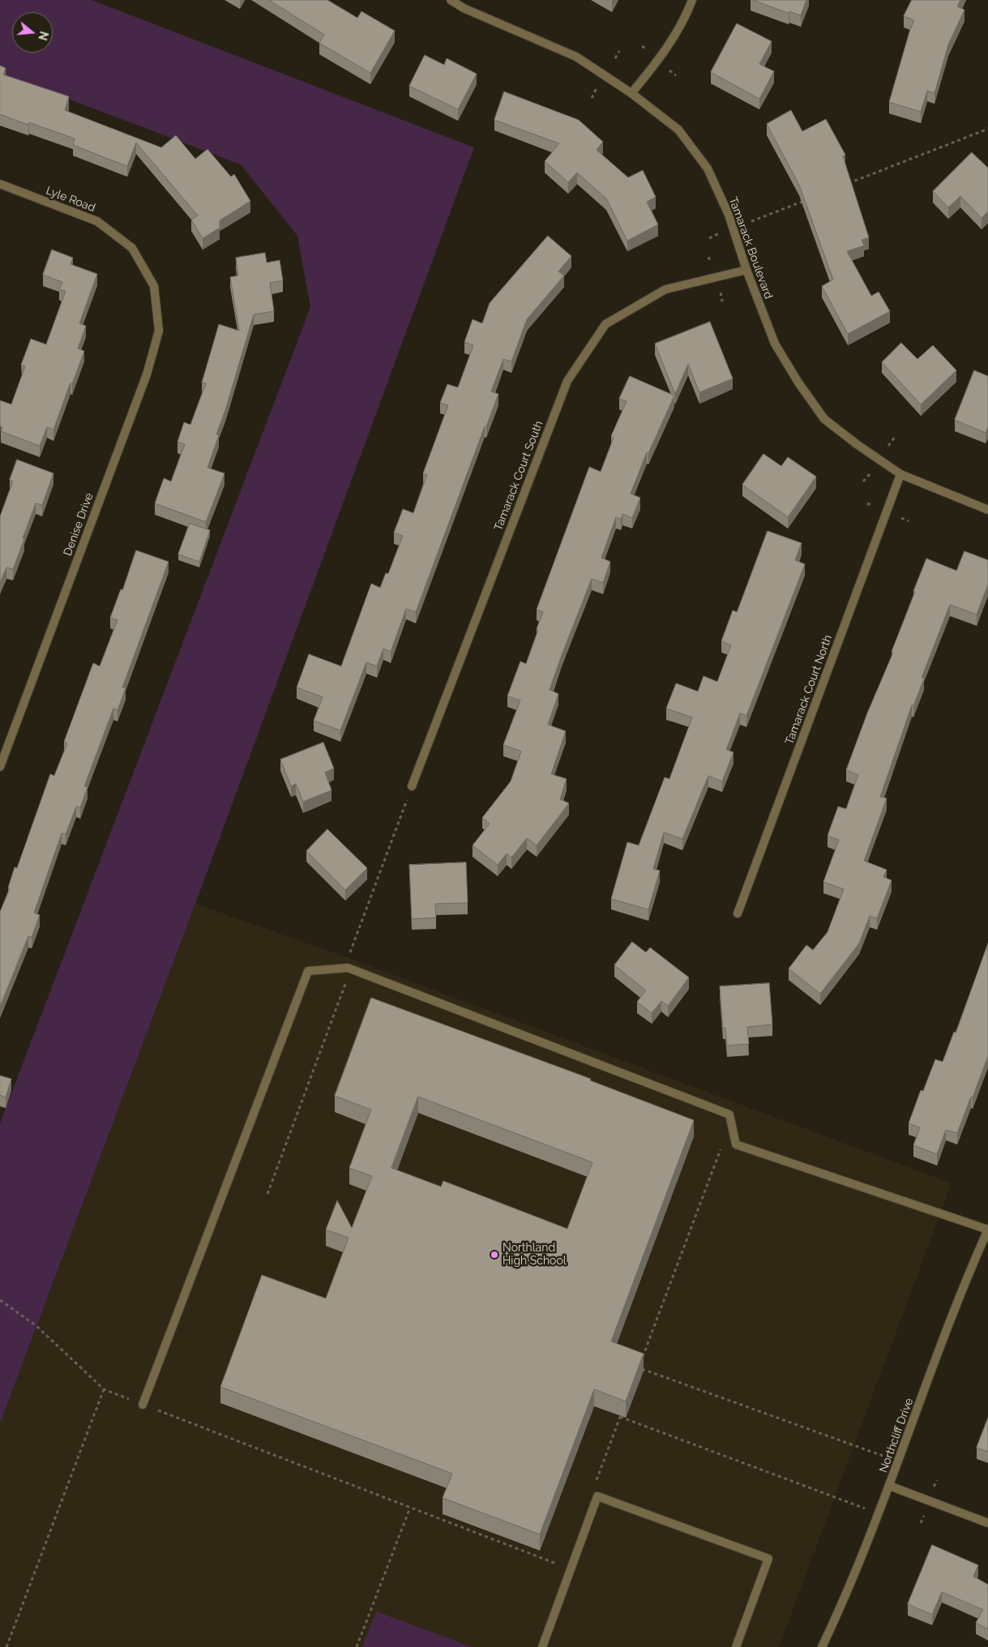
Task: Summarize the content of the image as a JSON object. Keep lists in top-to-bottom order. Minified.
{"streets":{"street":["Lyle Road","Tamarack Boulevard","Tamarack Court South","Denise Drive","Tamarack Court North","Northcliff Drive"]},"crossings":[["Lyle Road","Denise Drive"],["Tamarack Boulevard","Tamarack Court South"],["Tamarack Boulevard","Tamarack Court North"]],"places":["Northland High School"],"north":"right"}
